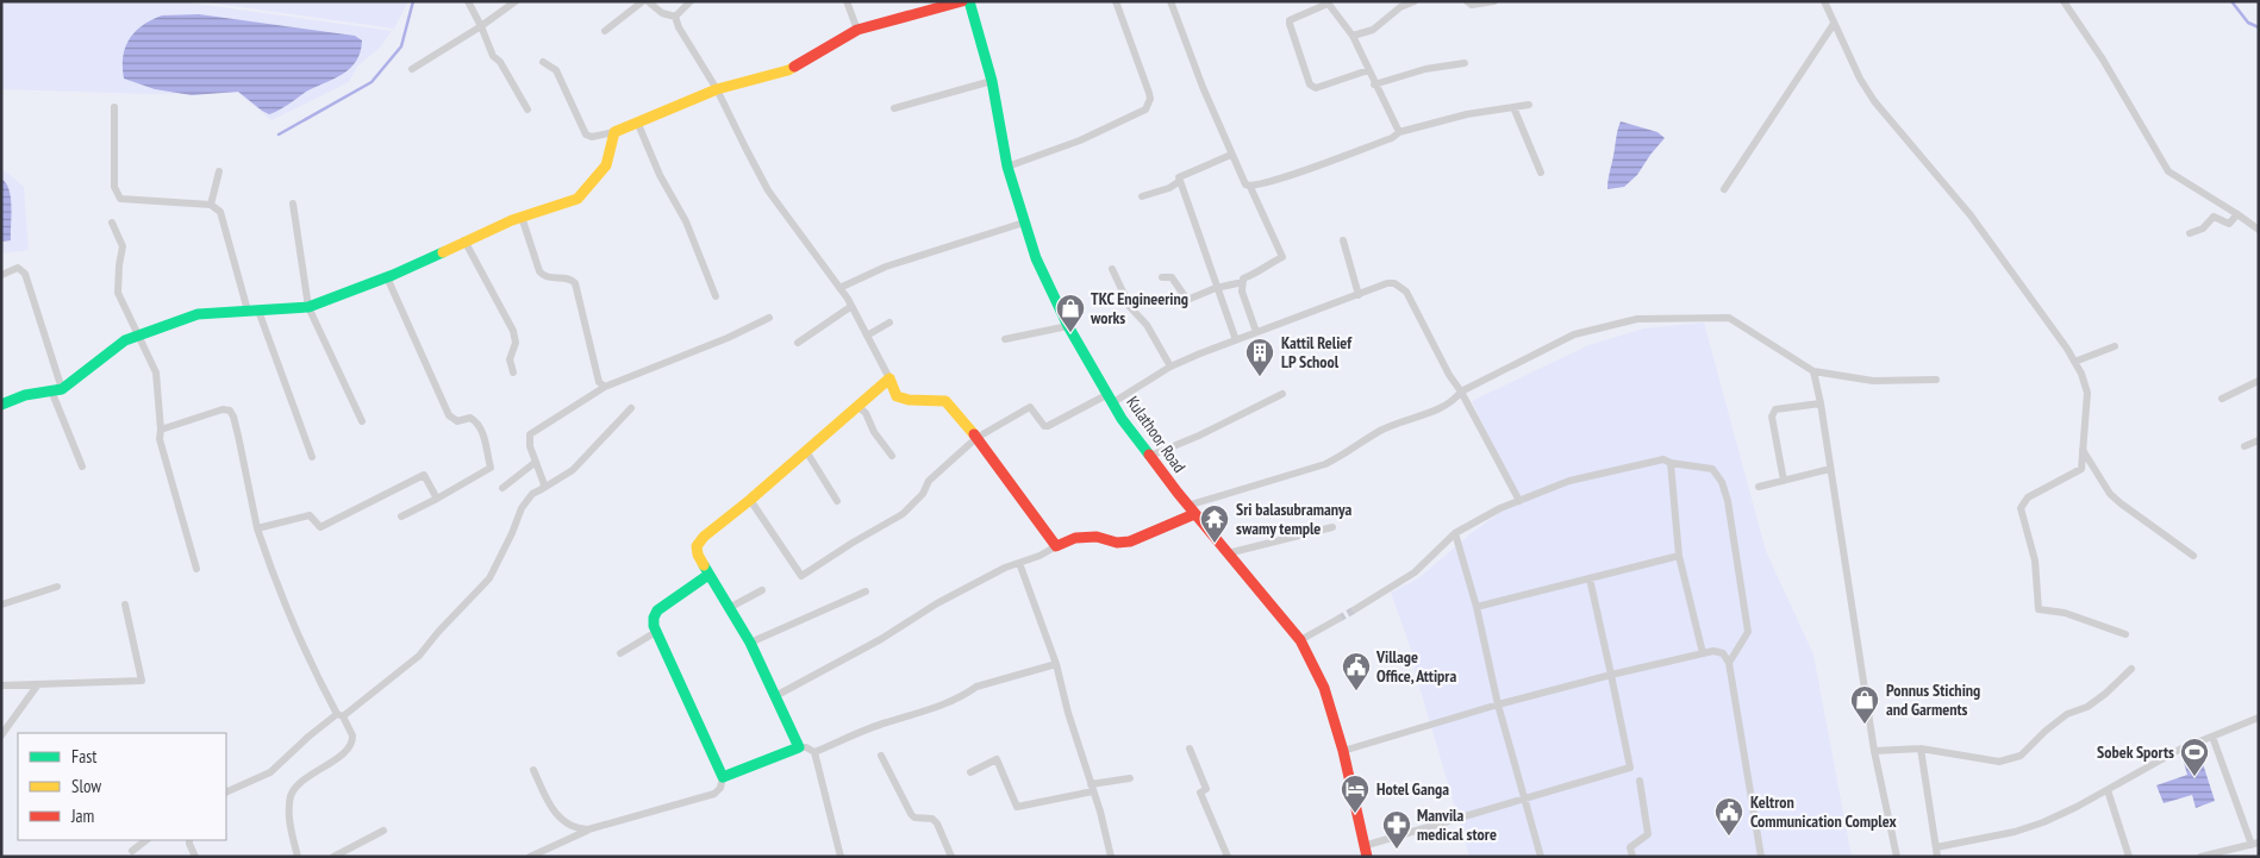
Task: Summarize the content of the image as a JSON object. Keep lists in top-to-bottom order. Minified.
{"streets":{"street":["Kulathoor Road"]},"places":{"shop":["TKC Engineering works","Ponnus Stiching and Garments"],"building":["Kattil Relief LP School"],"temple":["Sri balasubramanya swamy temple"],"public building":["Village Office, Attipra","Keltron Communication Complex"],"sports":["Sobek Sports"],"hotel":["Hotel Ganga"],"pharmacy":["Manvila medical store"]},"legend":["Fast","Slow","Jam"]}
